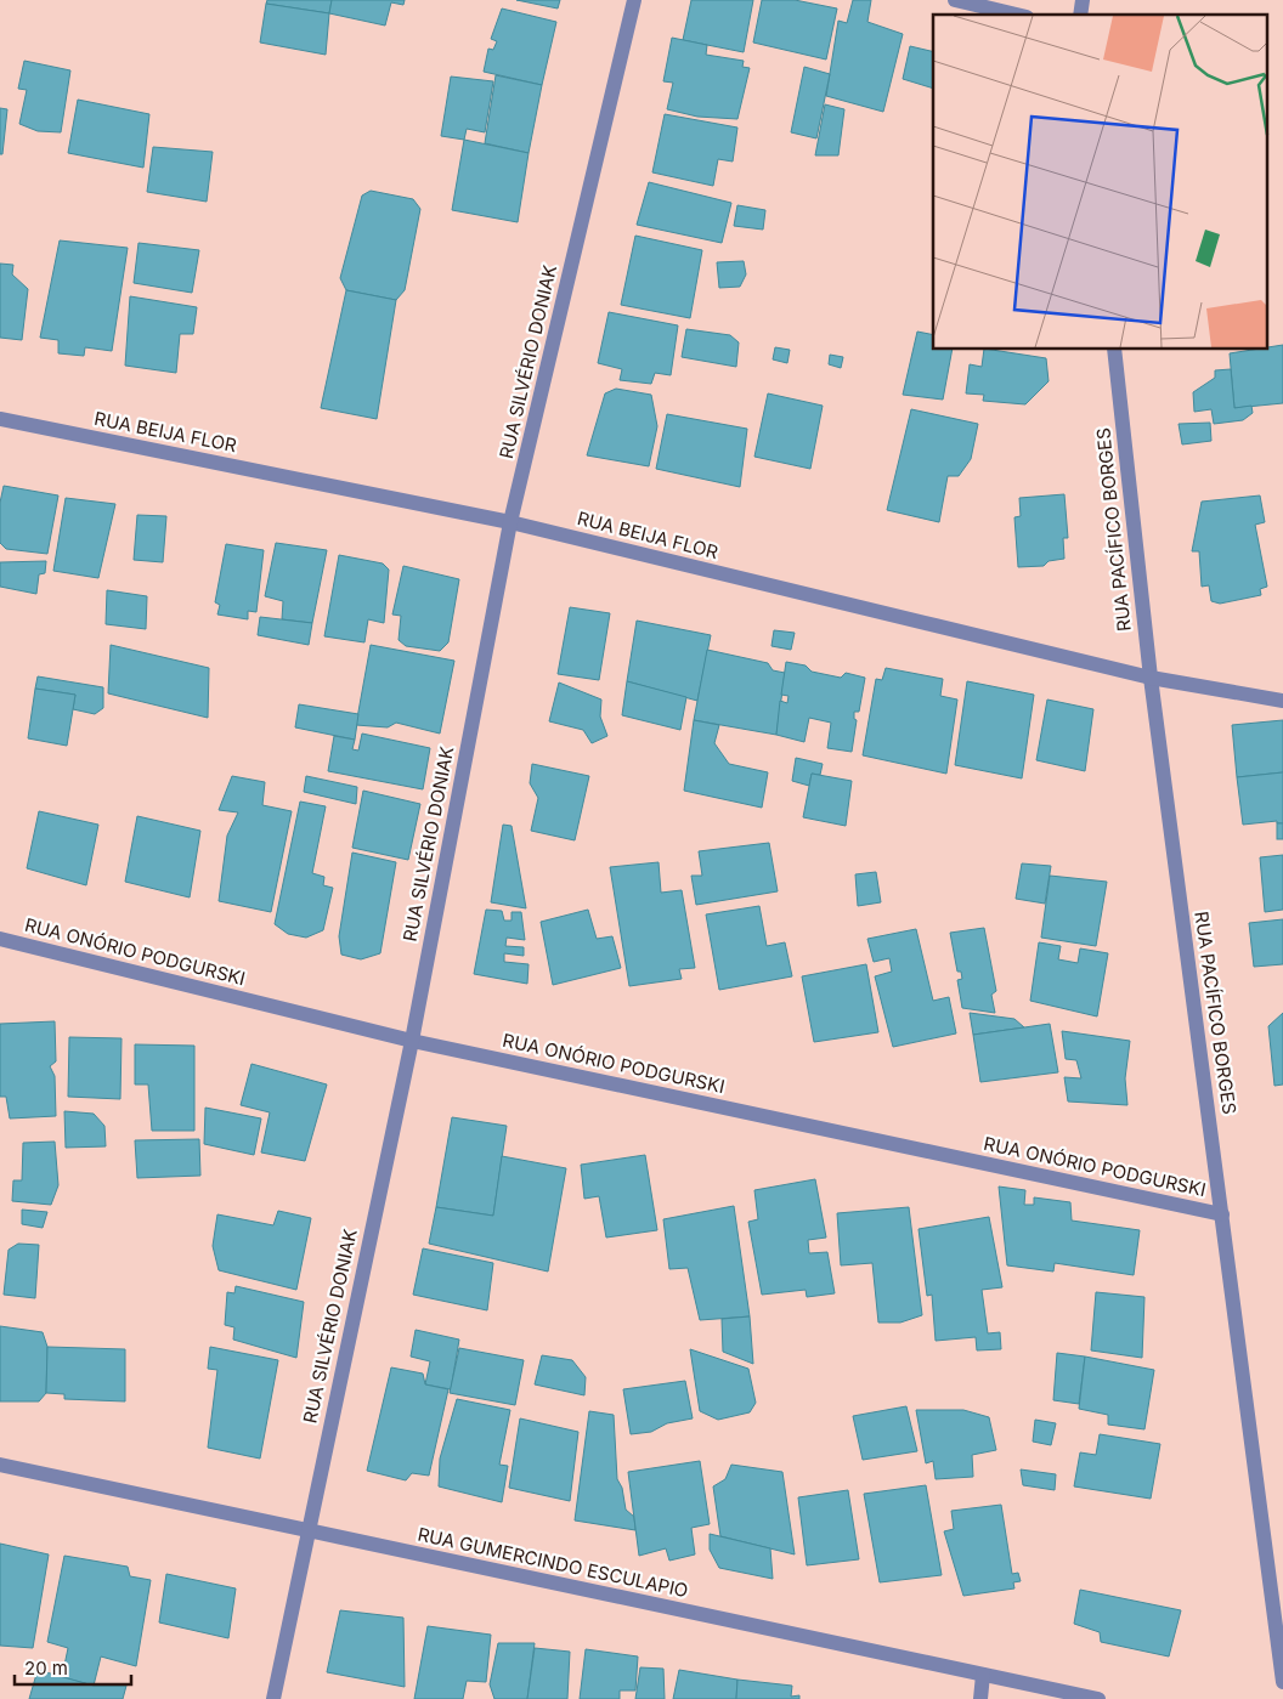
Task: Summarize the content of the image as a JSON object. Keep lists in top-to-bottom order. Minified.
{"streets":{"street":["RUA SILVÉRIO DONIAK","RUA BEIJA FLOR","RUA PACÍFICO BORGES","RUA ONÓRIO PODGURSKI","RUA GUMERCINDO ESCULAPIO"]},"crossings":[["RUA SILVÉRIO DONIAK","RUA BEIJA FLOR"],["RUA SILVÉRIO DONIAK","RUA ONÓRIO PODGURSKI"],["RUA SILVÉRIO DONIAK","RUA GUMERCINDO ESCULAPIO"],["RUA BEIJA FLOR","RUA PACÍFICO BORGES"],["RUA PACÍFICO BORGES","RUA ONÓRIO PODGURSKI"]],"scale_bar":"20 m"}
